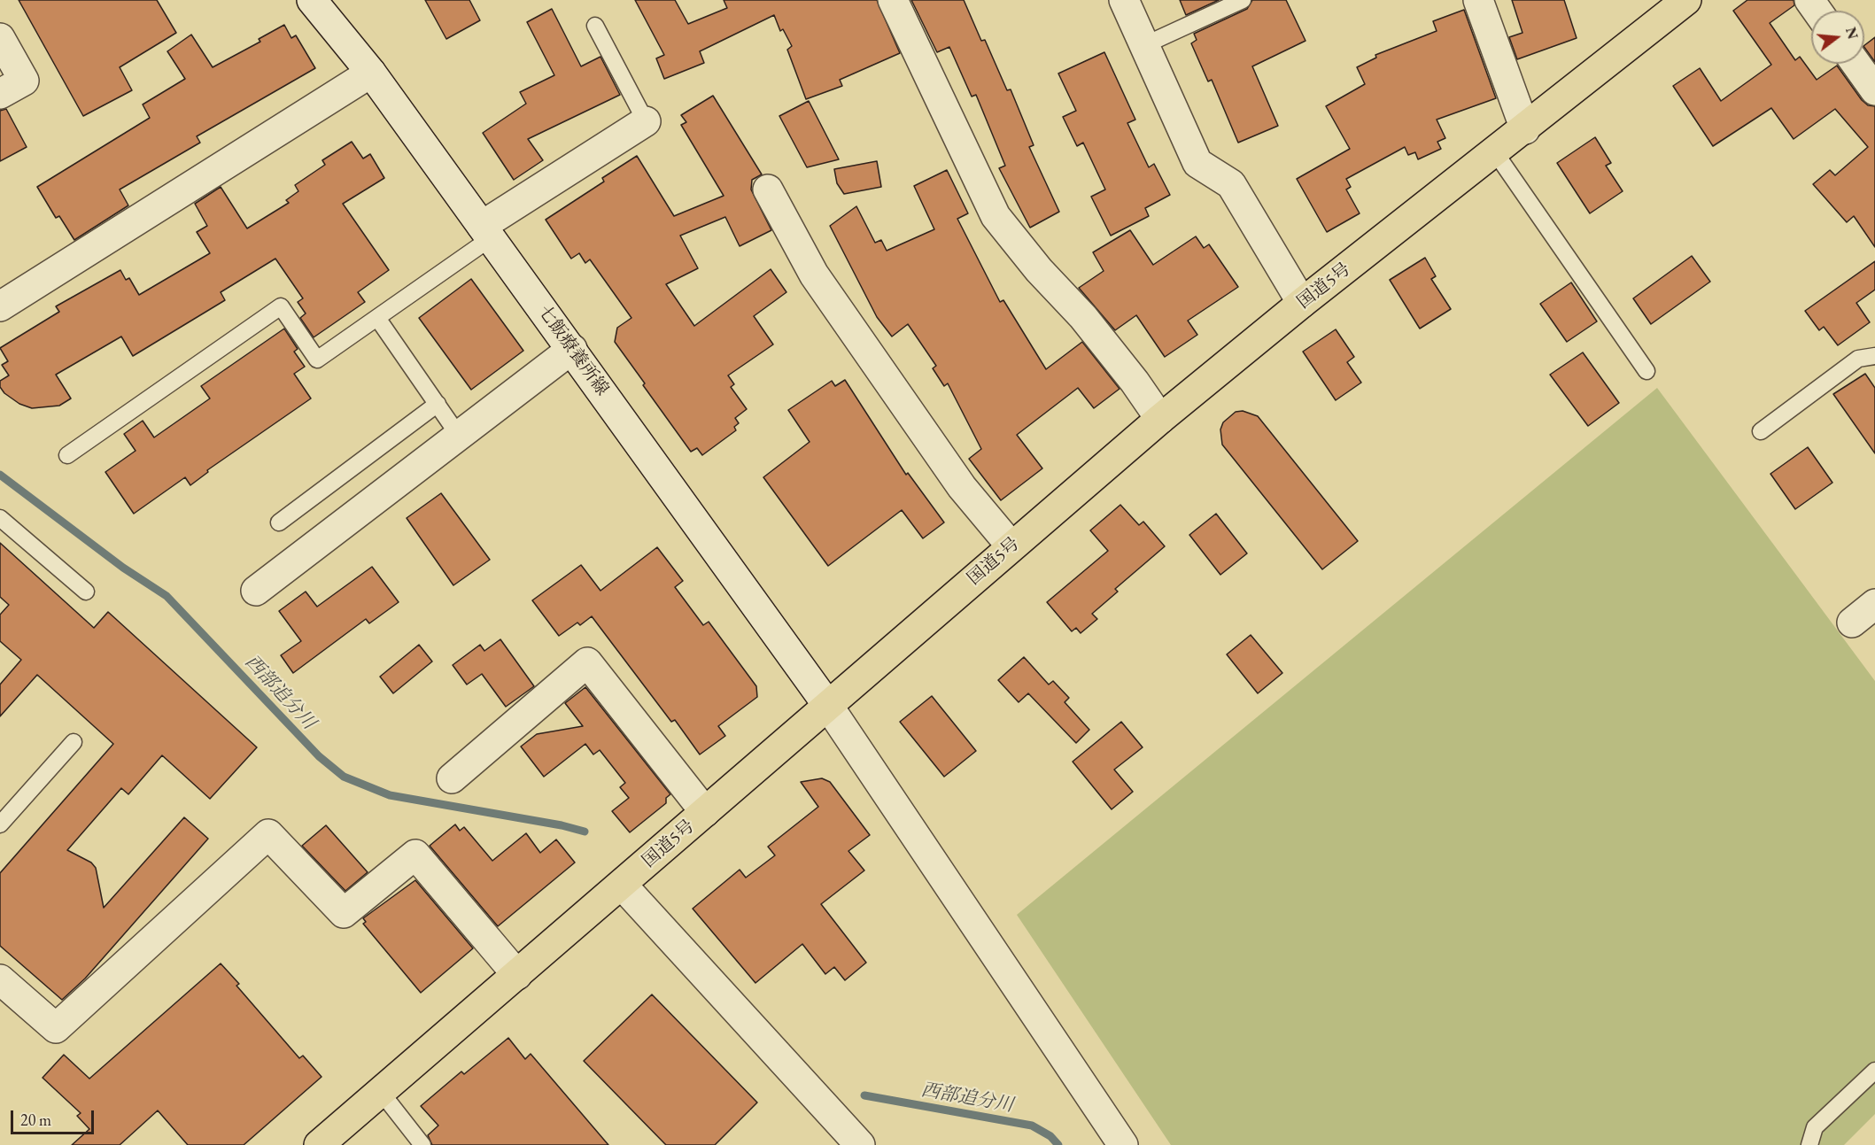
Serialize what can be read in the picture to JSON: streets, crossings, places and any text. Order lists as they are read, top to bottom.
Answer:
{
  "streets": {
    "highway": ["国道5号"],
    "street": ["七飯療養所線"]
  },
  "crossings": [
    ["国道5号", "七飯療養所線"]
  ],
  "water": ["西部追分川"],
  "scale_bar": "20 m",
  "north": "right"
}
